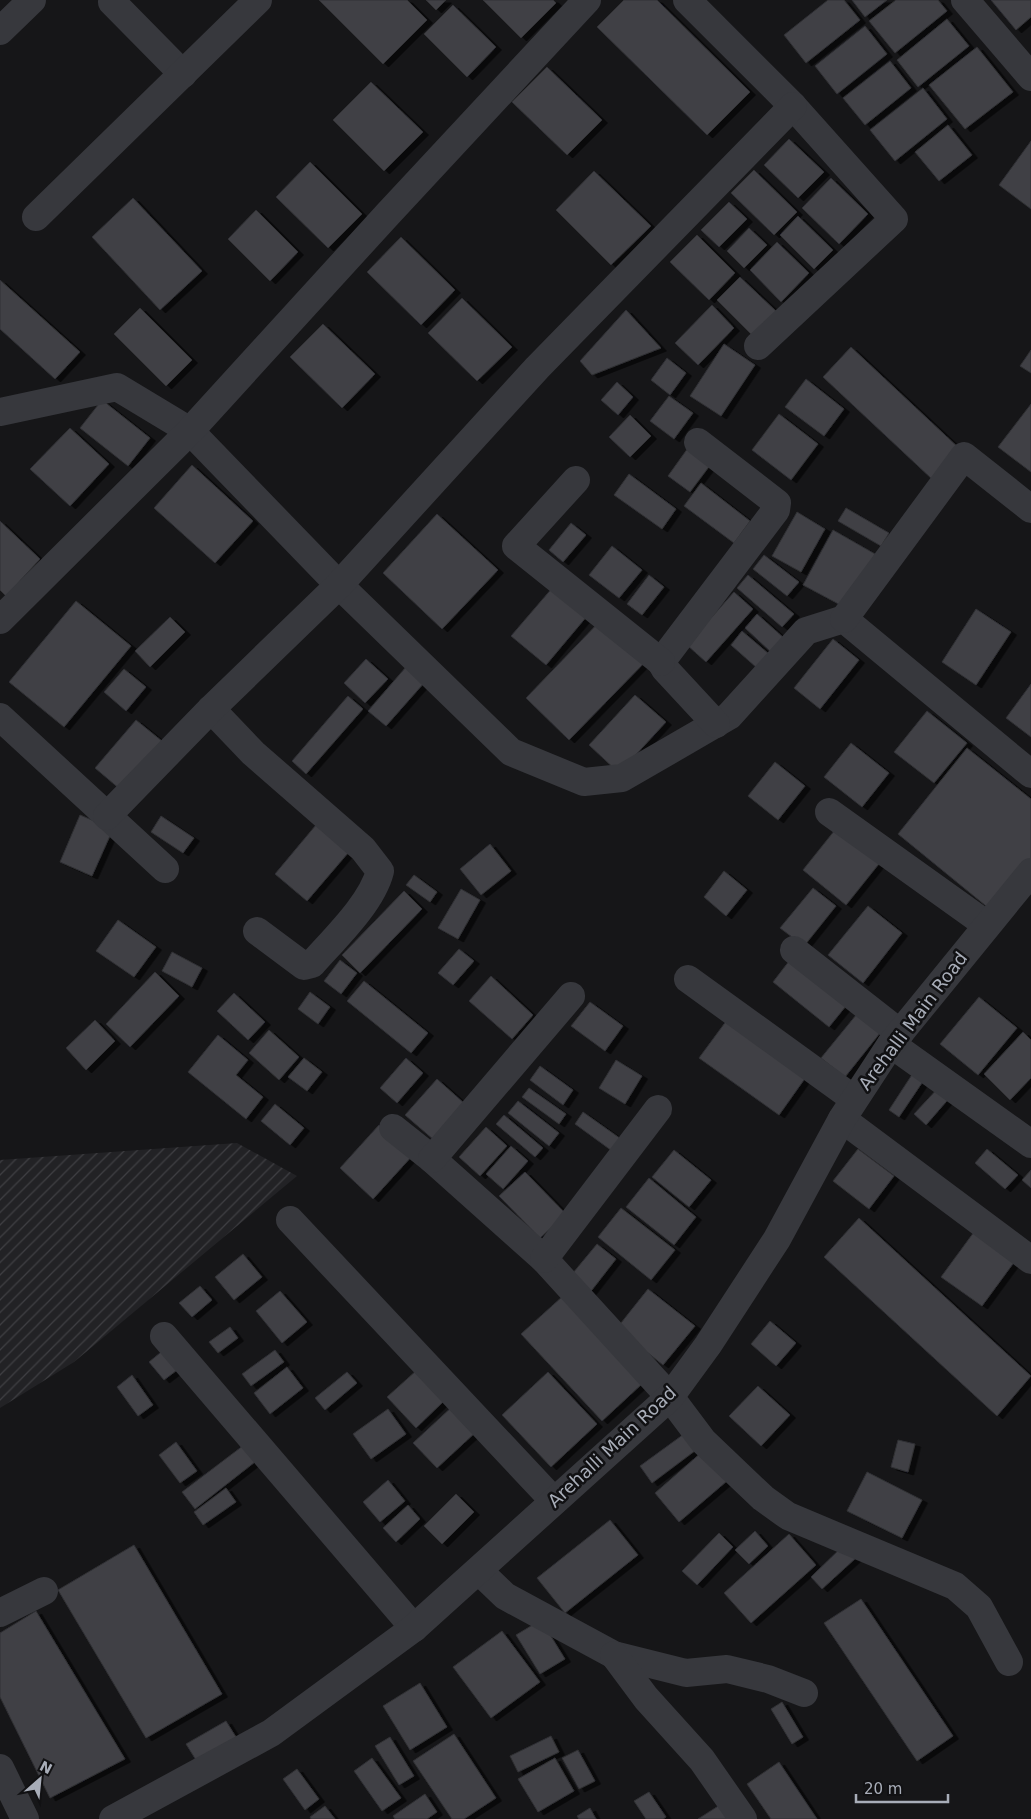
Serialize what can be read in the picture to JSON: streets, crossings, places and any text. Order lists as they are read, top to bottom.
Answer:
{
  "streets": {
    "street": ["Arehalli Main Road"]
  },
  "scale_bar": "20 m",
  "north": "top right"
}
